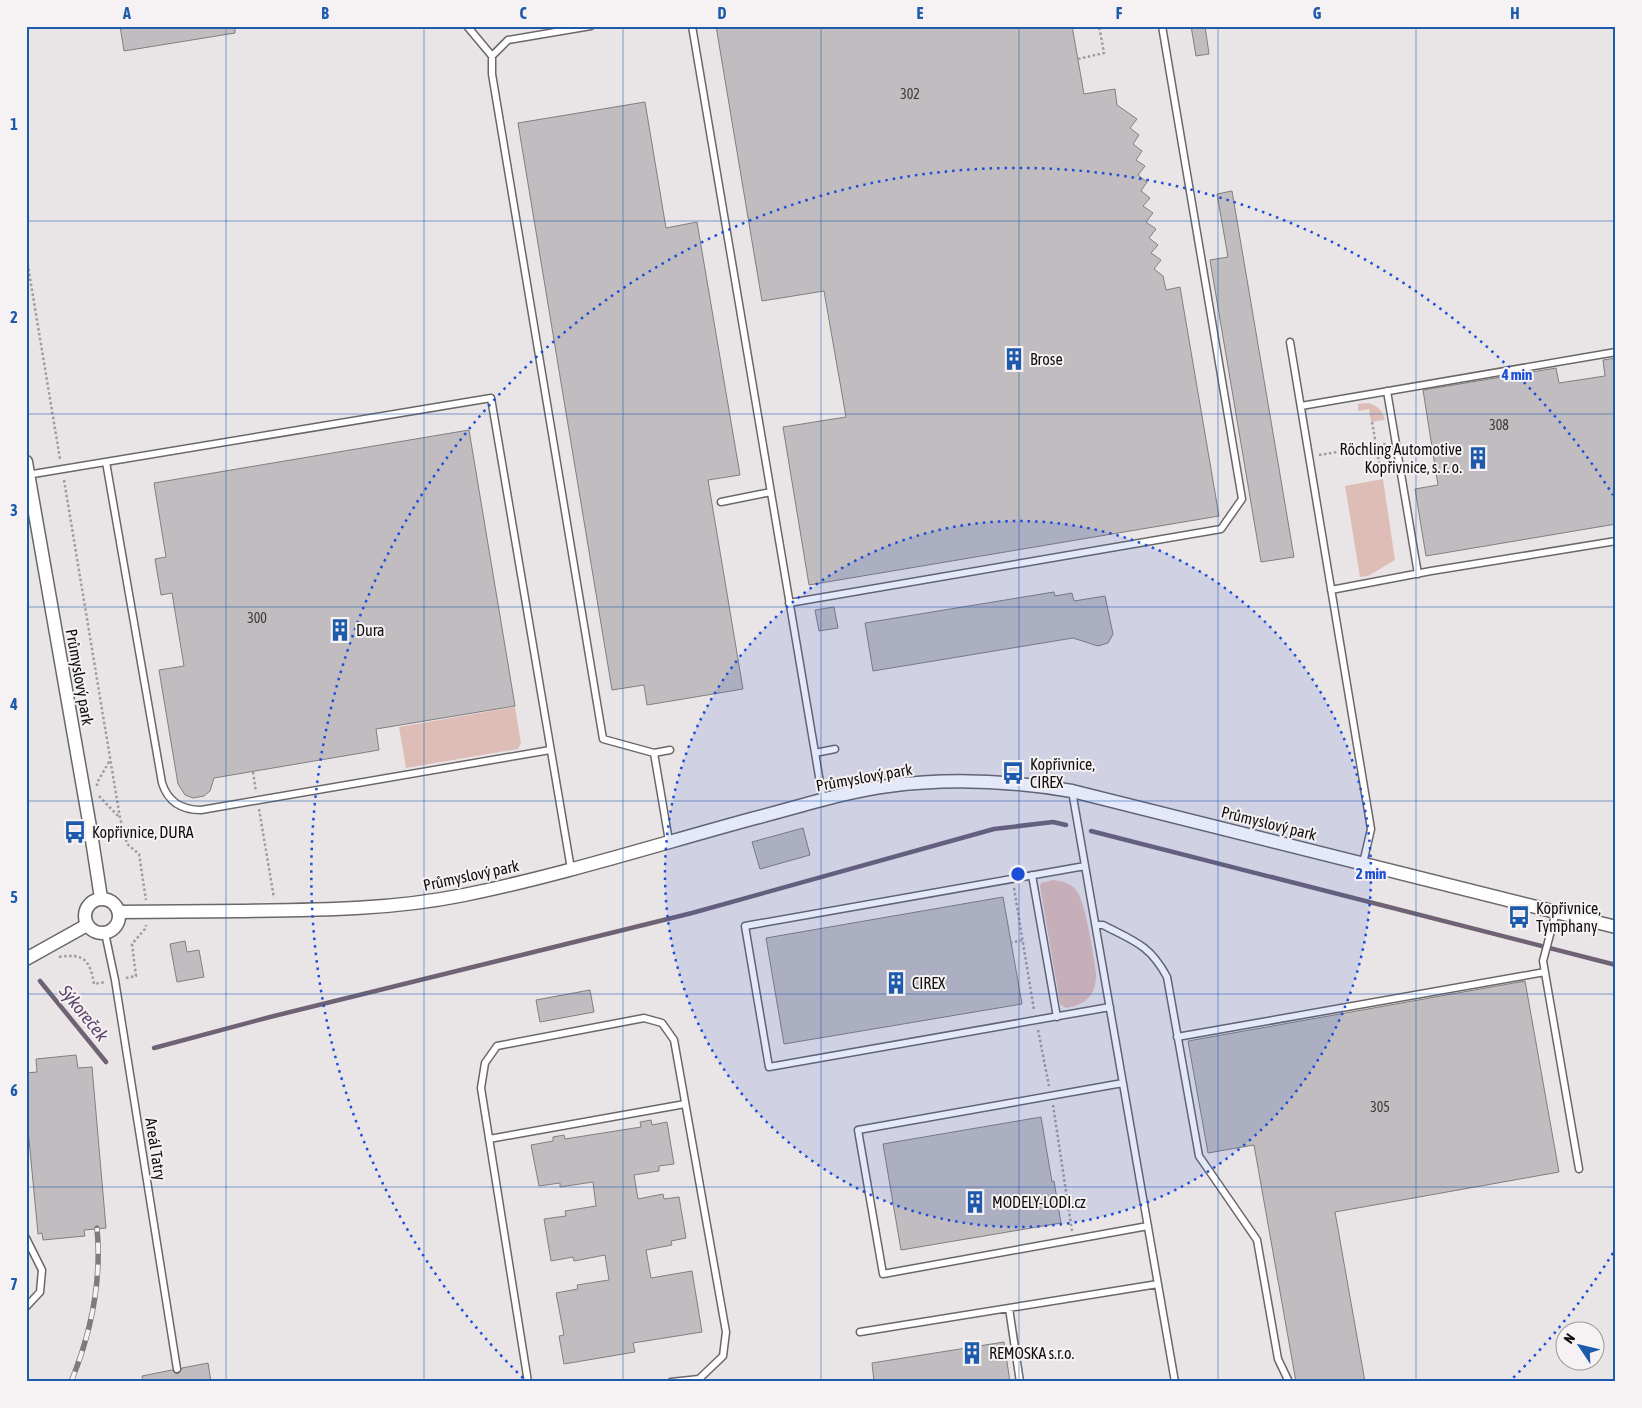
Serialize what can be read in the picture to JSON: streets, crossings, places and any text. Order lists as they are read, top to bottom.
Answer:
{
  "streets": {
    "street": ["Průmyslový park"],
    "lane": ["Areál Tatry"]
  },
  "crossings": [
    ["Průmyslový park", "Areál Tatry"]
  ],
  "water": ["Sýkoreček"],
  "places": {
    "building": [
      "Brose",
      "Röchling Automotive Kopřivnice, s. r. o.",
      "Dura",
      "CIREX",
      "MODELY-LODI.cz",
      "REMOSKA s.r.o."
    ],
    "bus stop": ["Kopřivnice, CIREX", "Kopřivnice, DURA", "Kopřivnice, Tymphany"]
  },
  "house_numbers": [
    "302",
    "308",
    "300",
    "305"
  ],
  "north": "top left",
  "grid": {
    "columns": [
      "A",
      "B",
      "C",
      "D",
      "E",
      "F",
      "G",
      "H"
    ],
    "rows": [
      "1",
      "2",
      "3",
      "4",
      "5",
      "6",
      "7"
    ]
  },
  "rings": ["4 min", "2 min"]
}
